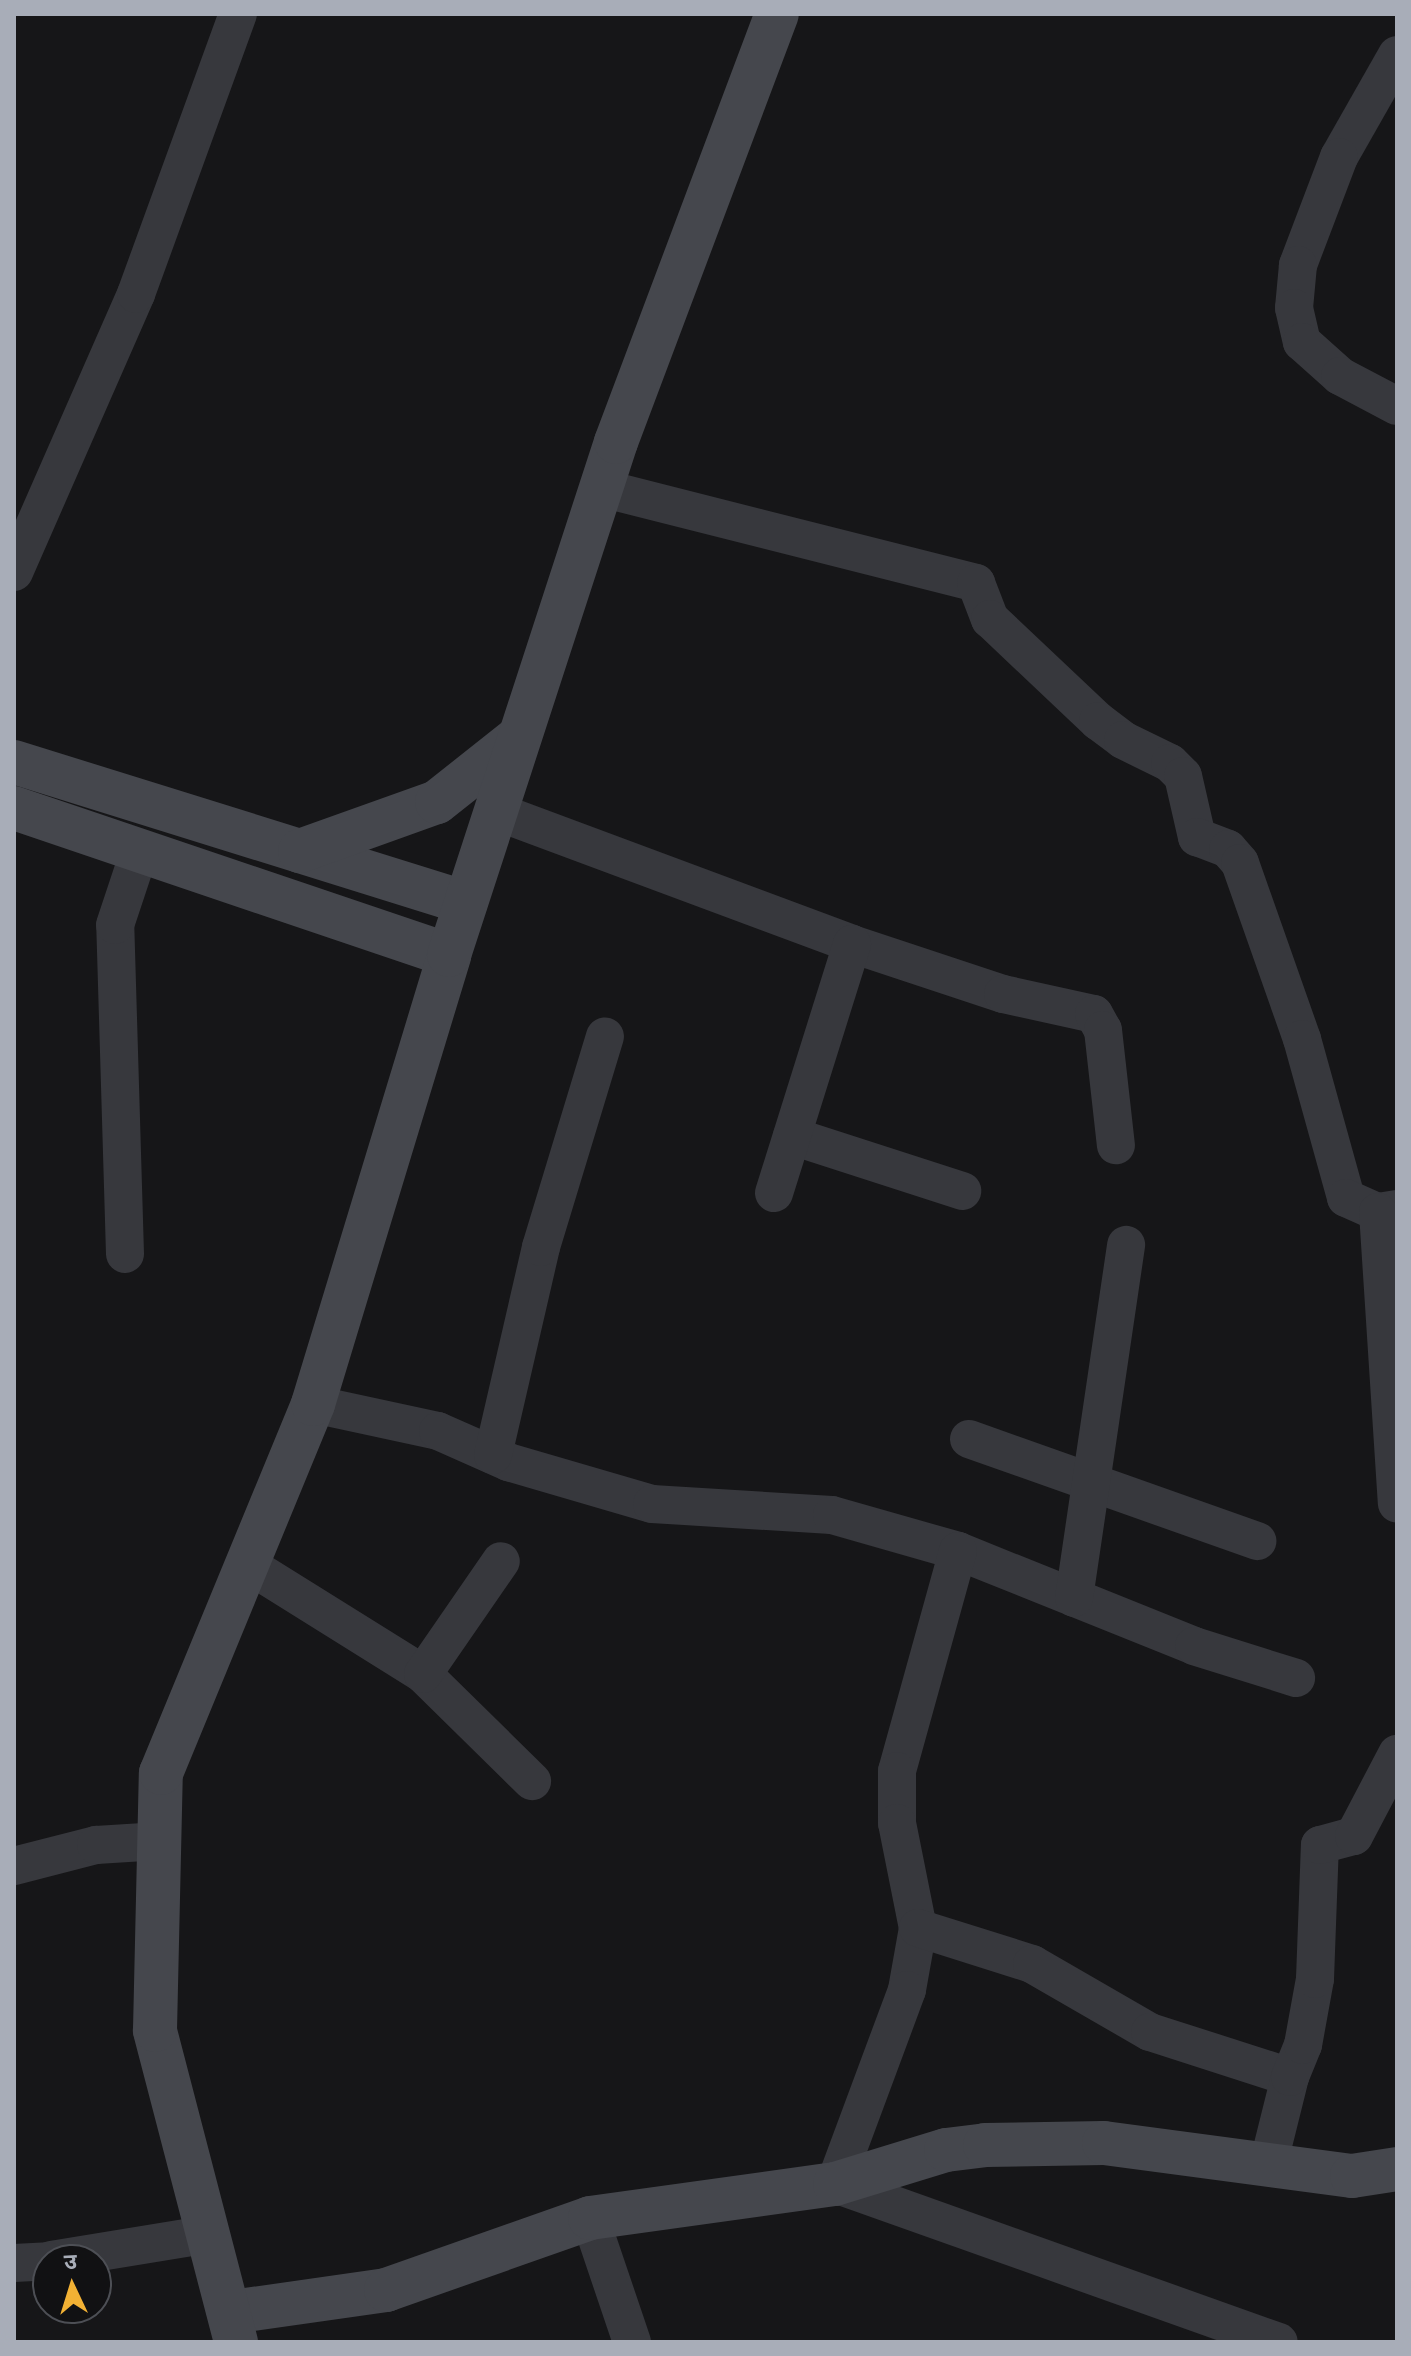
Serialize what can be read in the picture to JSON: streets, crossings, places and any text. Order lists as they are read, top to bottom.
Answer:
{
  "north": "top"
}
